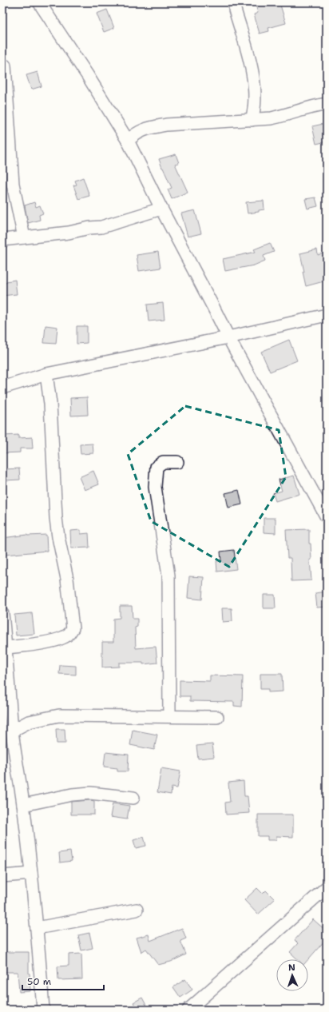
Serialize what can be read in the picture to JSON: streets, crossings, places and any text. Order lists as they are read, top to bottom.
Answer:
{
  "scale_bar": "50 m",
  "north": "top"
}
